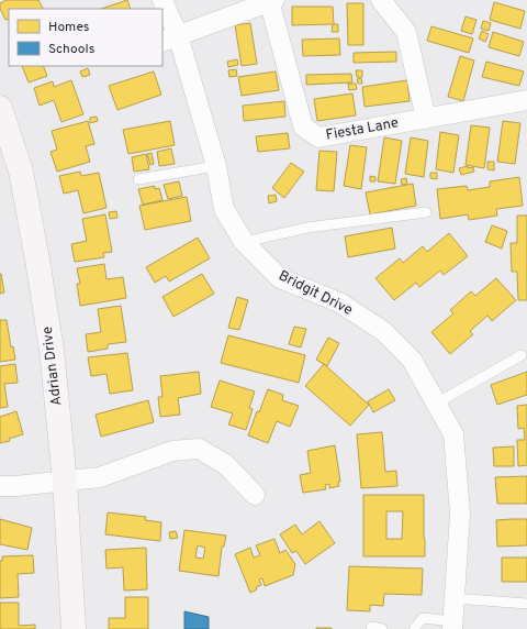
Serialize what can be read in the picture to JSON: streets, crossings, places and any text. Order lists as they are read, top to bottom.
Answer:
{
  "streets": {
    "street": ["Fiesta Lane", "Bridgit Drive", "Adrian Drive"]
  },
  "legend": ["Homes", "Schools"]
}
